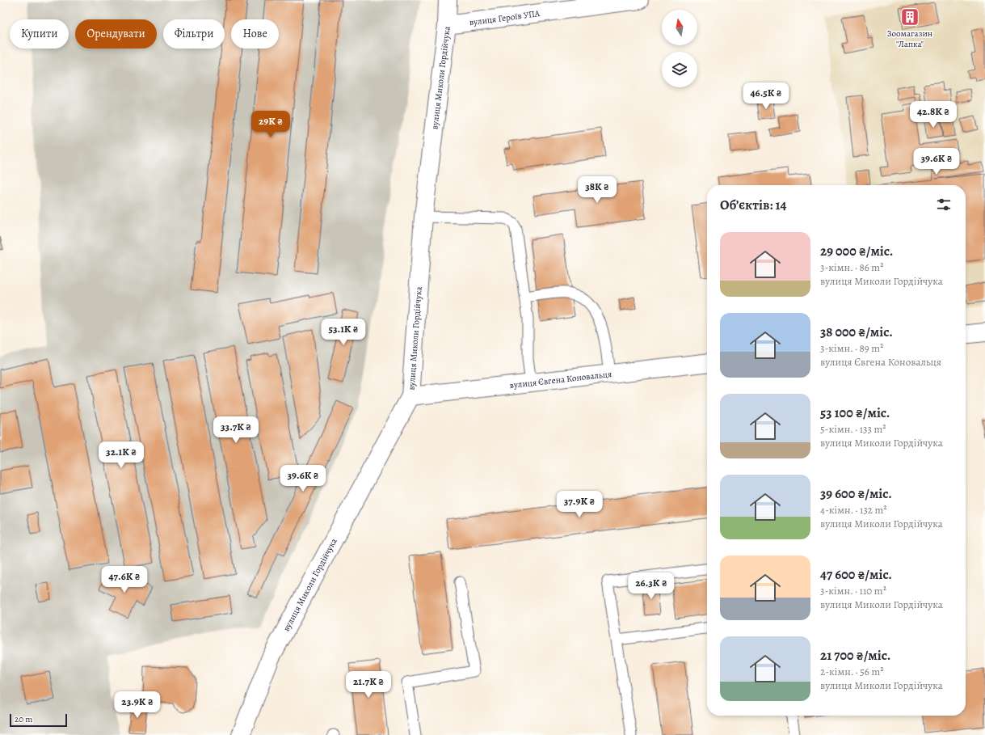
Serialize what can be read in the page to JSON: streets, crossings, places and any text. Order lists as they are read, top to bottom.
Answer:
{
  "streets": {
    "street": ["вулиця Героїв УПА", "вулиця Миколи Гордійчука", "вулиця Євгена Коновальця"]
  },
  "crossings": [
    ["вулиця Героїв УПА", "вулиця Миколи Гордійчука"],
    ["вулиця Миколи Гордійчука", "вулиця Євгена Коновальця"]
  ],
  "places": {
    "building": ["Зоомагазин \"Лапка\""]
  },
  "scale_bar": "20 m",
  "north": "top",
  "page": {
    "chip": [
      "Купити",
      "Орендувати",
      "Фільтри",
      "Нове"
    ],
    "price": [
      "46.5K ₴",
      "42.8K ₴",
      "29K ₴",
      "39.6K ₴",
      "38K ₴",
      "53.1K ₴",
      "33.7K ₴",
      "32.1K ₴",
      "39.6K ₴",
      "37.9K ₴",
      "47.6K ₴",
      "26.3K ₴",
      "21.7K ₴",
      "23.9K ₴"
    ],
    "heading": "Об’єктів: 14",
    "list": [
      {
        "name": "29 000 ₴/міс.",
        "note": "3-кімн. · 86 m² · вулиця Миколи Гордійчука"
      },
      {
        "name": "38 000 ₴/міс.",
        "note": "3-кімн. · 89 m² · вулиця Євгена Коновальця"
      },
      {
        "name": "53 100 ₴/міс.",
        "note": "5-кімн. · 133 m² · вулиця Миколи Гордійчука"
      },
      {
        "name": "39 600 ₴/міс.",
        "note": "4-кімн. · 132 m² · вулиця Миколи Гордійчука"
      },
      {
        "name": "47 600 ₴/міс.",
        "note": "3-кімн. · 110 m² · вулиця Миколи Гордійчука"
      },
      {
        "name": "21 700 ₴/міс.",
        "note": "2-кімн. · 56 m² · вулиця Миколи Гордійчука"
      }
    ],
    "scale": "20 m"
  }
}
